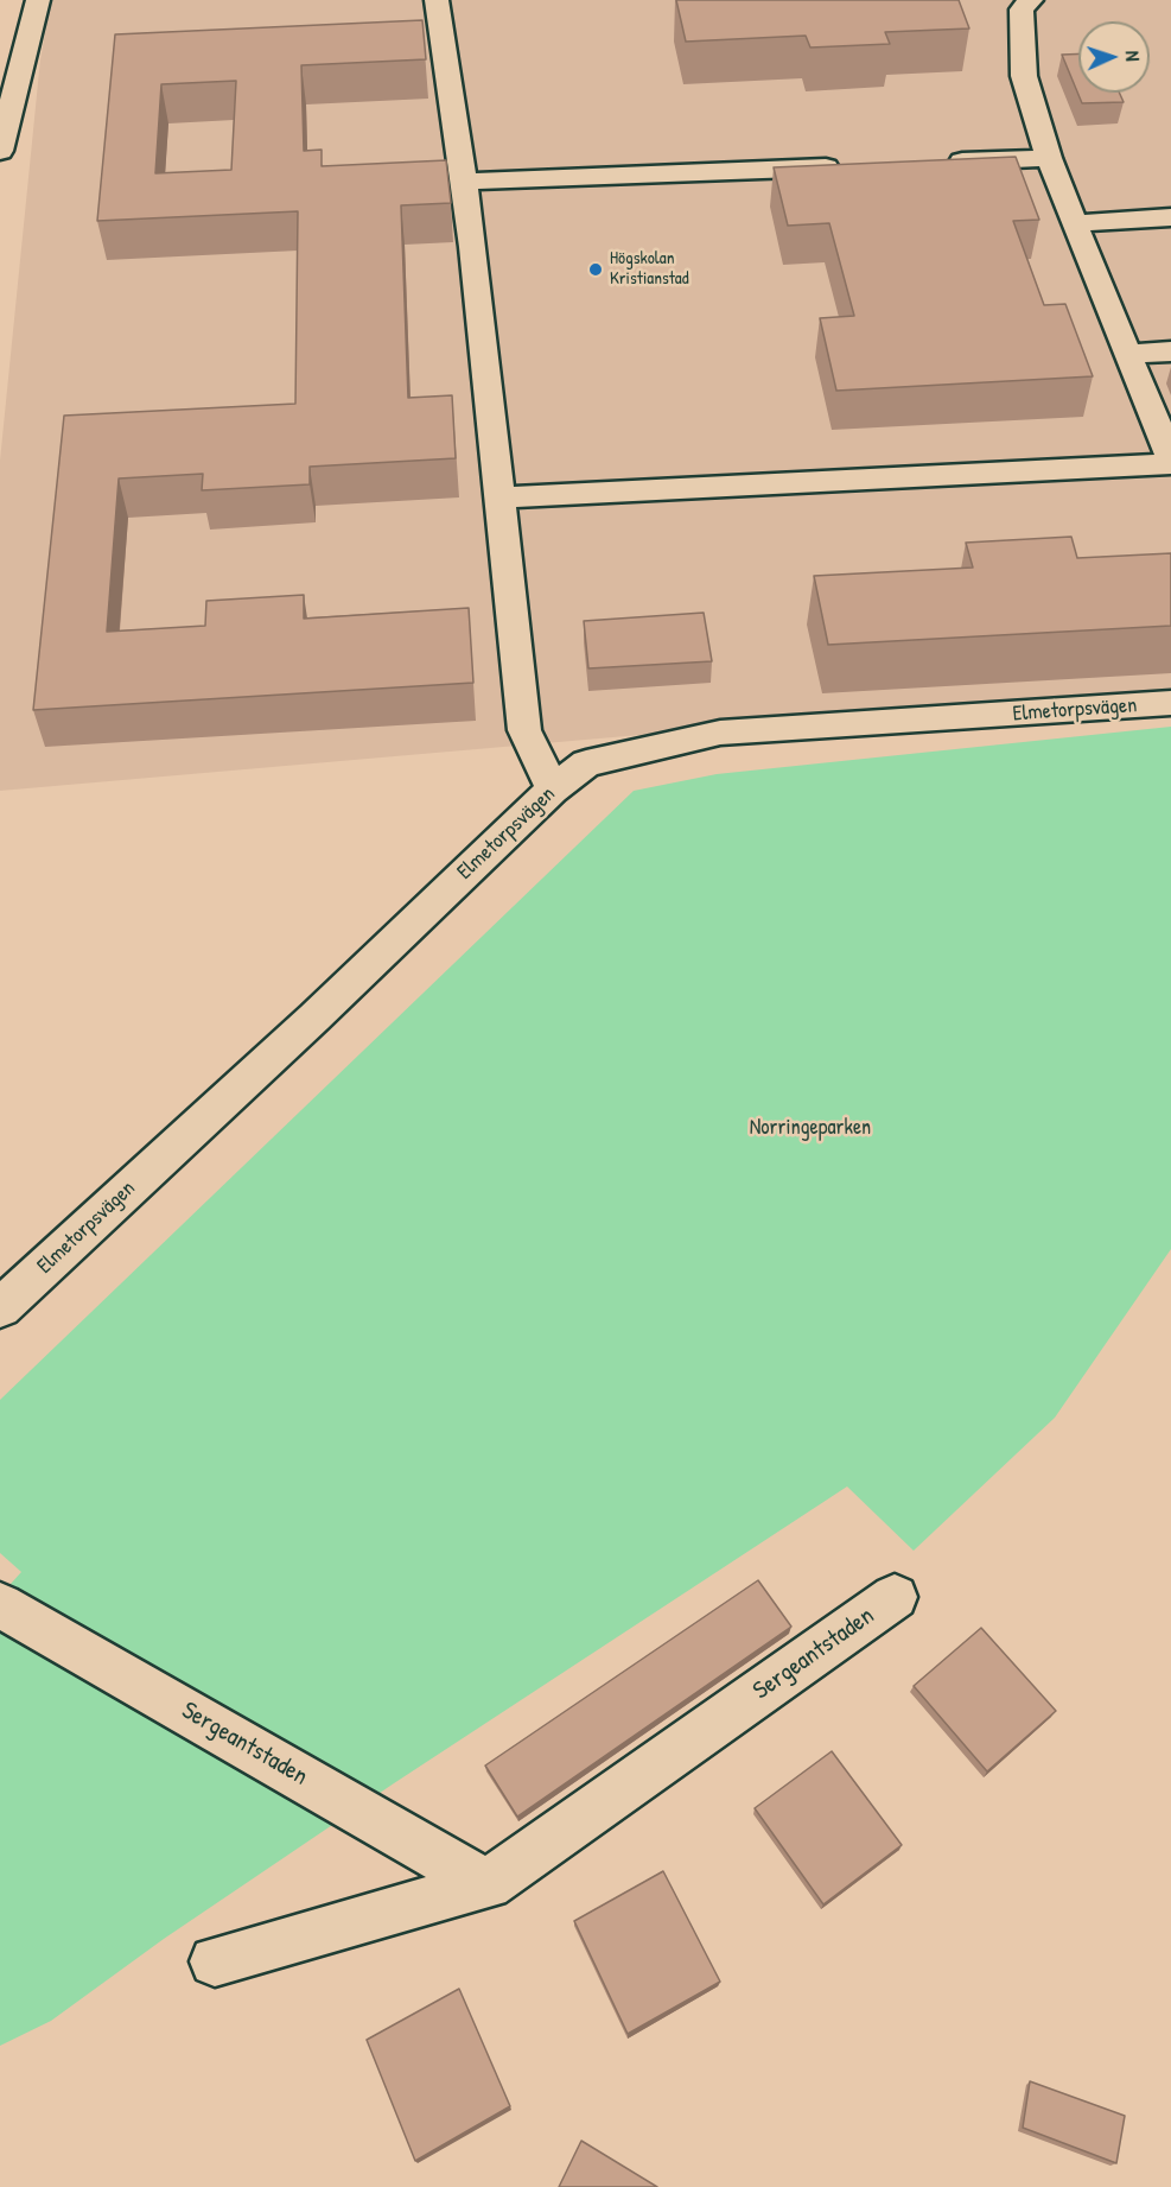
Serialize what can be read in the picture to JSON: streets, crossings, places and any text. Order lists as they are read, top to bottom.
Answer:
{
  "streets": {
    "street": ["Elmetorpsvägen", "Sergeantstaden"]
  },
  "parks": ["Norringeparken"],
  "places": ["Högskolan Kristianstad"],
  "north": "right"
}
